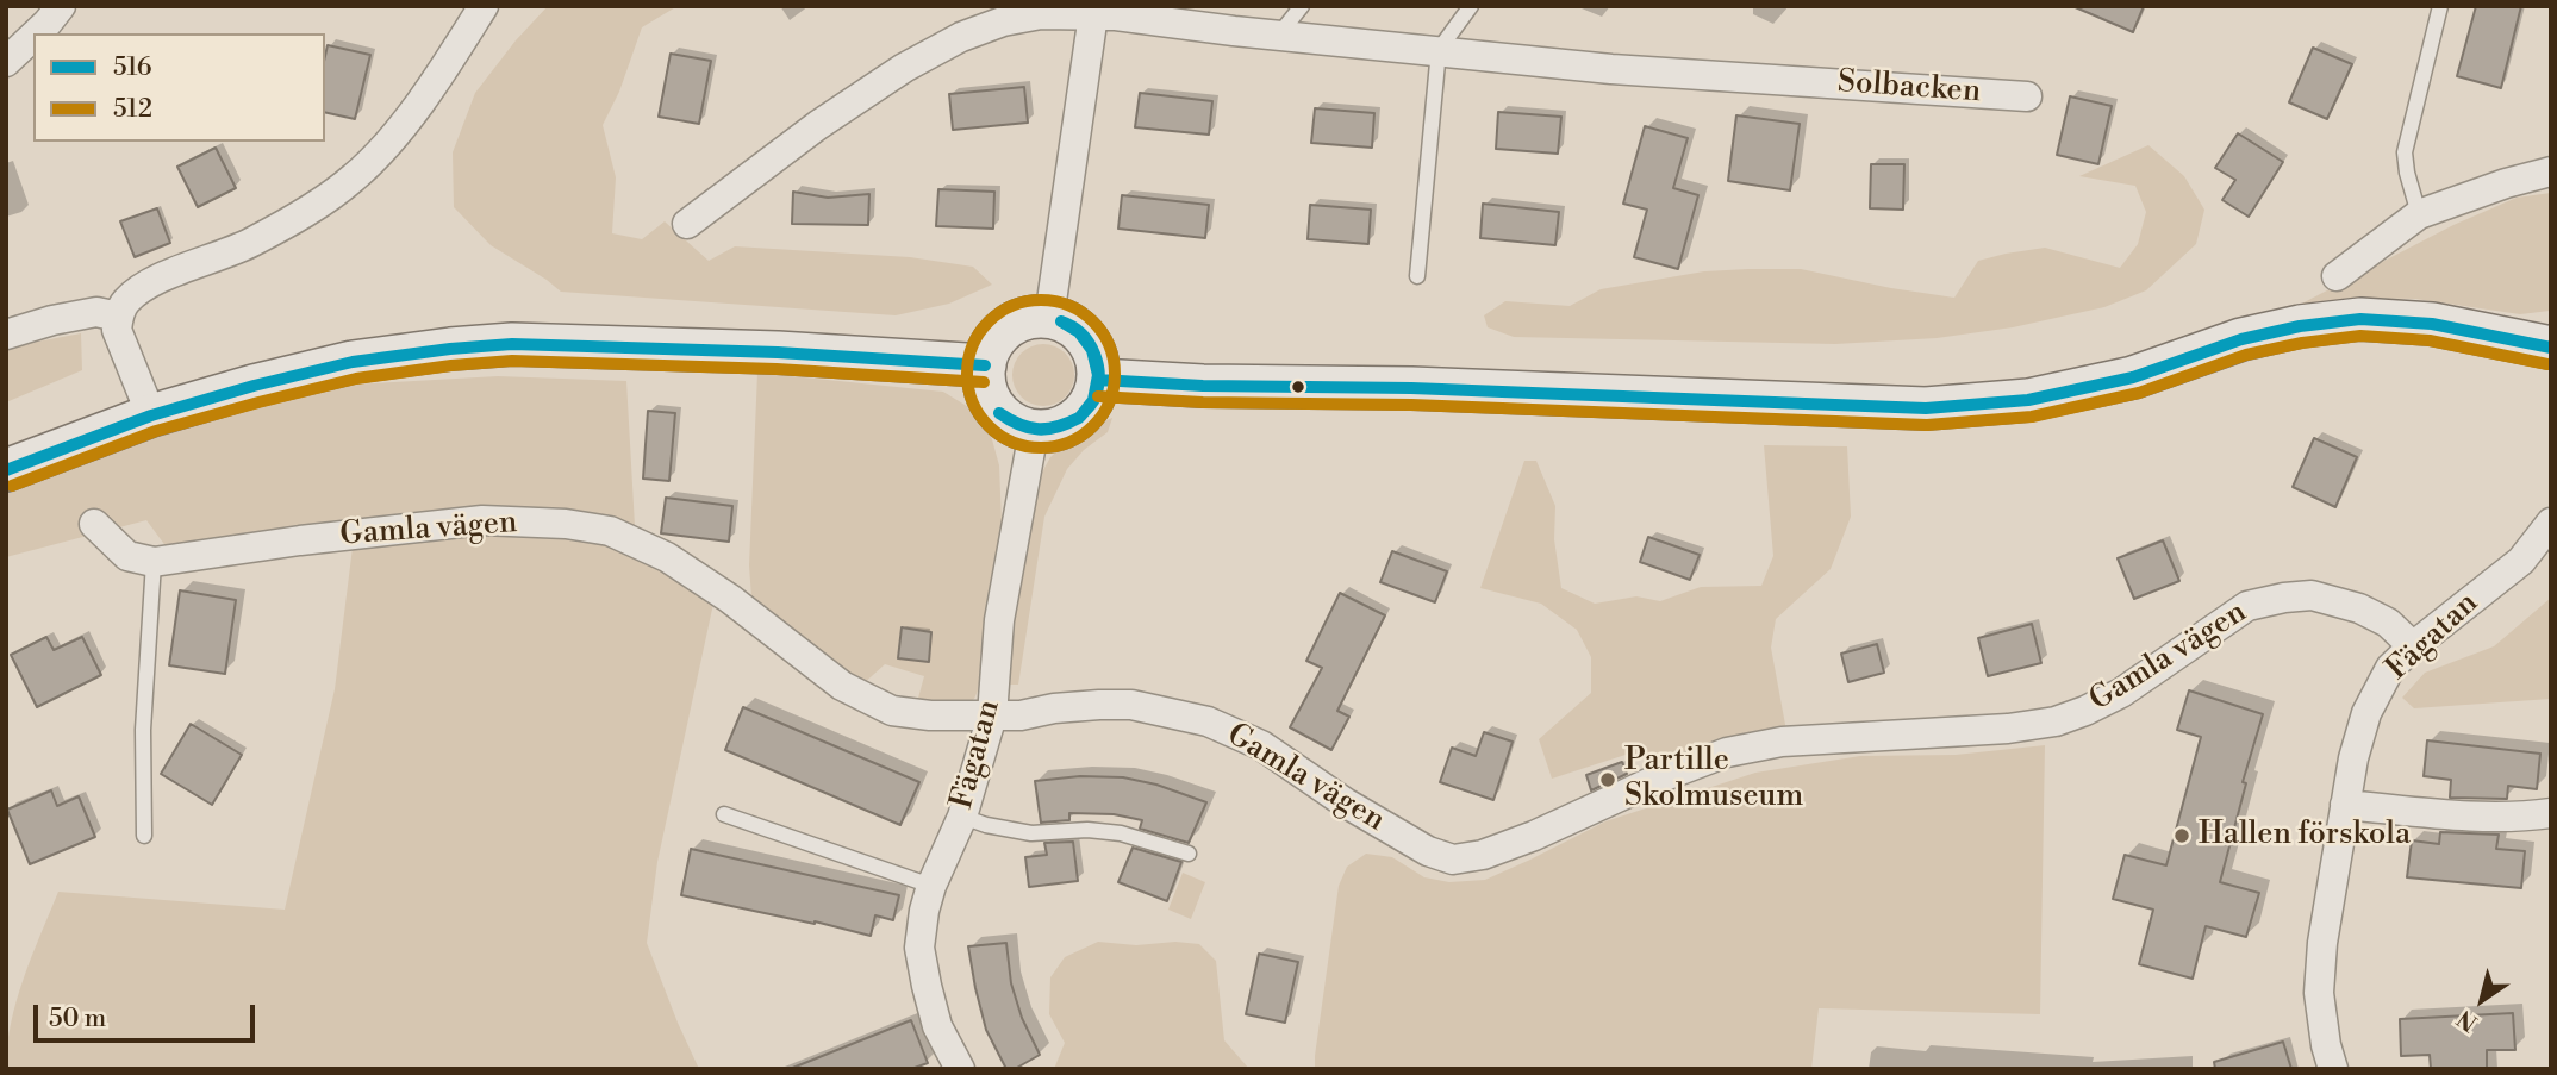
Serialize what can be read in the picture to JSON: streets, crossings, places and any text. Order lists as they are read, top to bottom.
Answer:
{
  "streets": {
    "street": ["Solbacken", "Gamla vägen", "Fägatan"]
  },
  "crossings": [
    ["Gamla vägen", "Fägatan"]
  ],
  "places": ["Partille Skolmuseum", "Hallen förskola"],
  "lines": ["transit line 512", "transit line 516"],
  "legend": ["516", "512"],
  "scale_bar": "50 m",
  "north": "bottom left"
}
